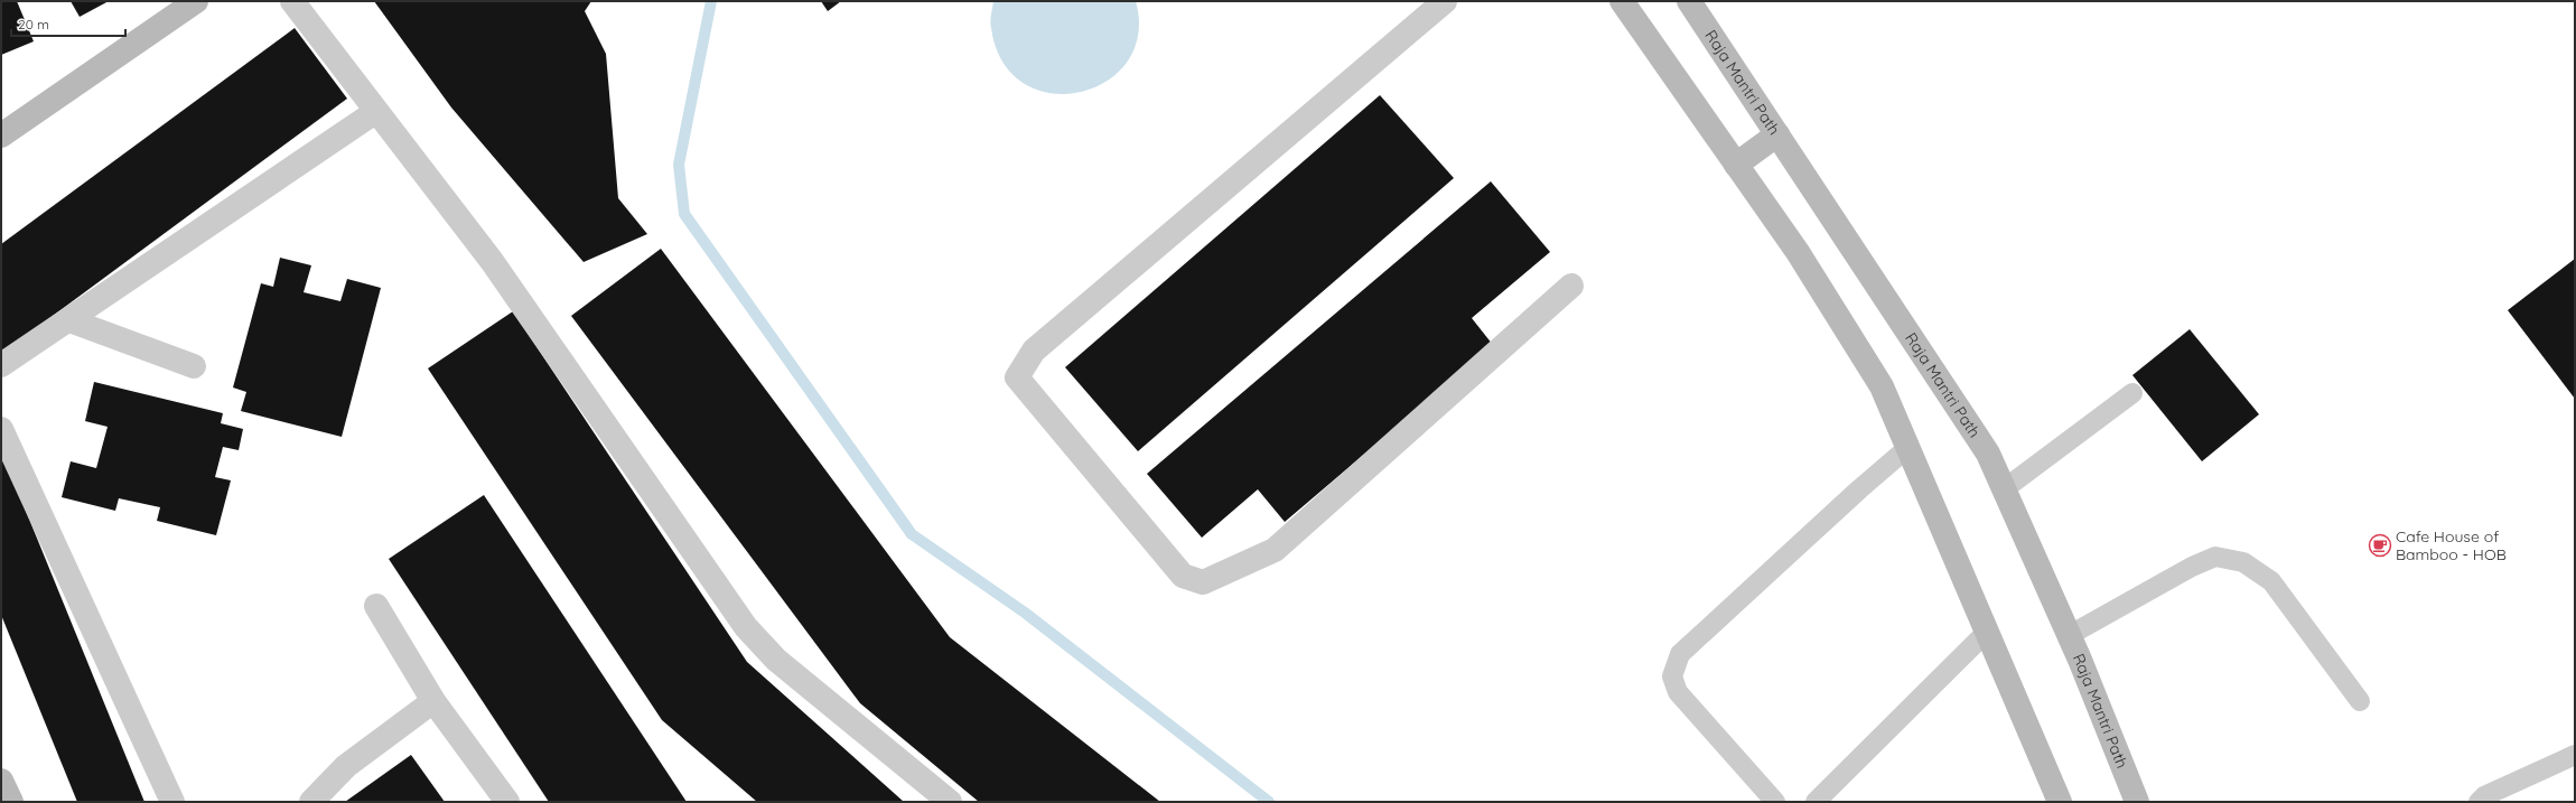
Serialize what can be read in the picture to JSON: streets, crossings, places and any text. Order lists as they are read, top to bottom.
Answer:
{
  "streets": {
    "main road": ["Raja Mantri Path"]
  },
  "places": {
    "cafe": ["Cafe House of Bamboo - HOB"]
  },
  "scale_bar": "20 m"
}
